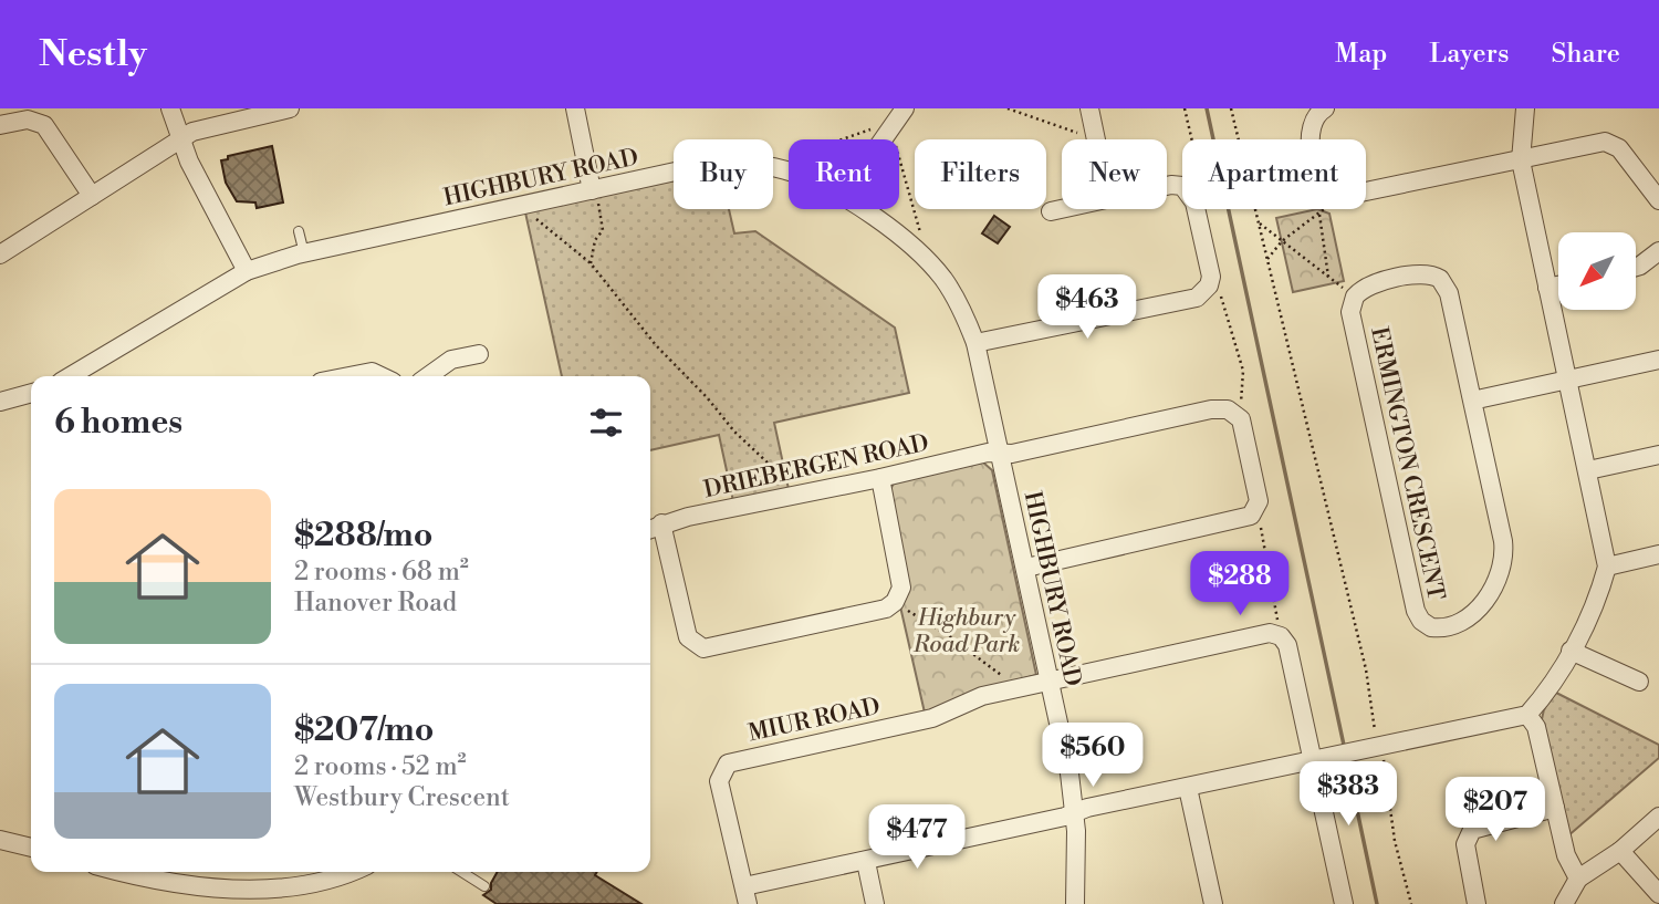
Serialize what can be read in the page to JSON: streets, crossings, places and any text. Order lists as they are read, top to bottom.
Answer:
{
  "streets": {
    "street": [
      "HIGHBURY ROAD",
      "ERMINGTON CRESCENT",
      "DRIEBERGEN ROAD",
      "MIUR ROAD"
    ]
  },
  "crossings": [
    ["HIGHBURY ROAD", "DRIEBERGEN ROAD"],
    ["HIGHBURY ROAD", "MIUR ROAD"]
  ],
  "parks": ["Highbury Road Park"],
  "north": "bottom left",
  "page": {
    "header": "Nestly",
    "nav": ["Map", "Layers", "Share"],
    "chip": [
      "Buy",
      "Rent",
      "Filters",
      "New",
      "Apartment"
    ],
    "price": [
      "$463",
      "$288",
      "$560",
      "$383",
      "$207",
      "$477"
    ],
    "heading": "6 homes",
    "list": [
      {
        "name": "$288/mo",
        "note": "2 rooms · 68 m² · Hanover Road"
      },
      {
        "name": "$207/mo",
        "note": "2 rooms · 52 m² · Westbury Crescent"
      }
    ]
  }
}
